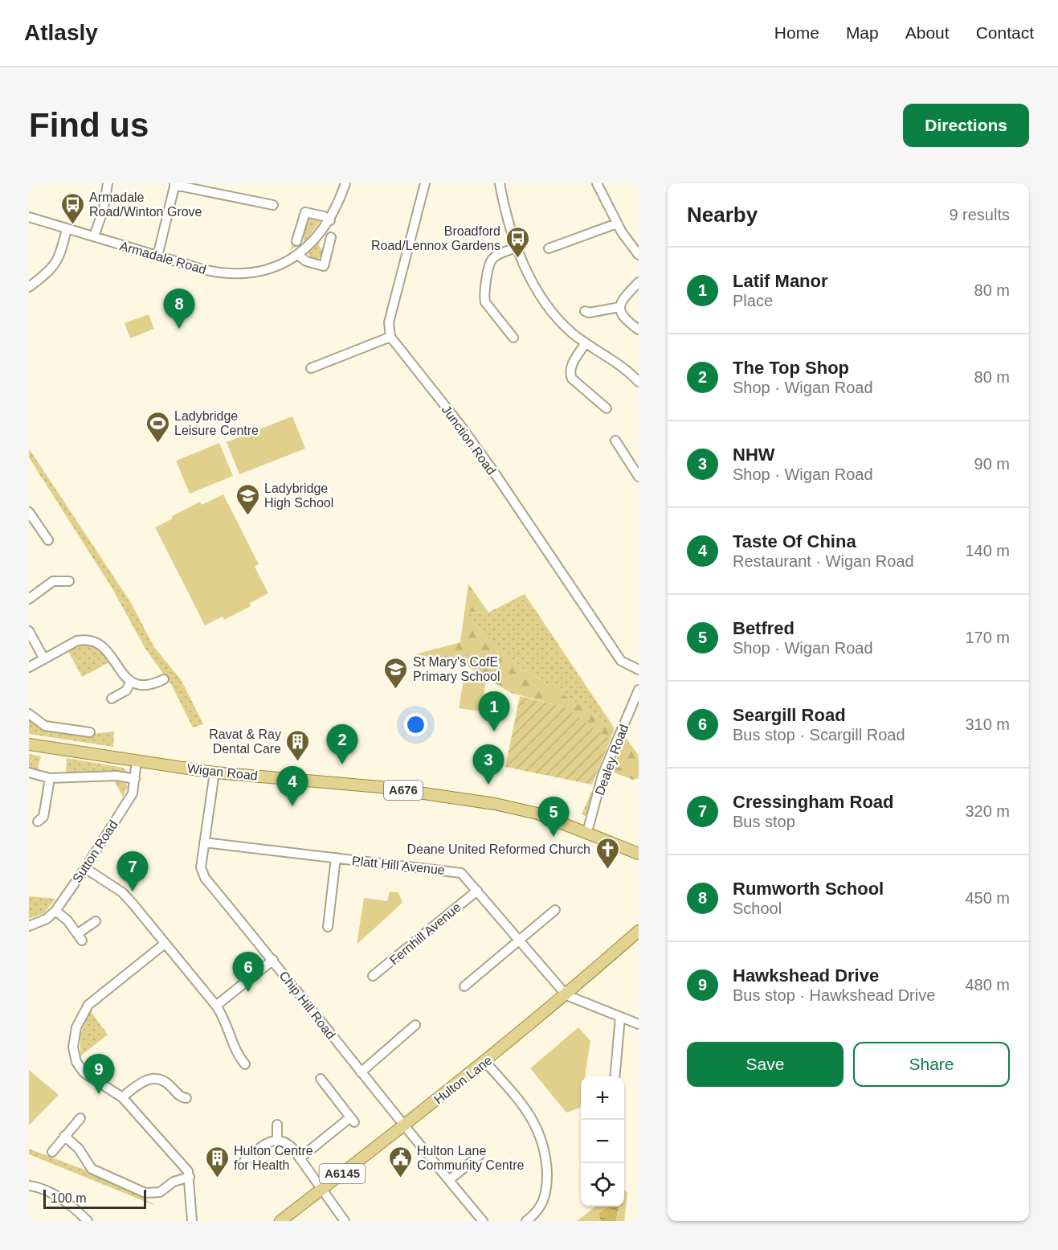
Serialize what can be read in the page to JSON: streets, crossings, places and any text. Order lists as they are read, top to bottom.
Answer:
{
  "streets": {
    "main road": [
      "Wigan Road",
      "A676",
      "Hulton Lane",
      "A6145"
    ],
    "street": [
      "Armadale Road",
      "Junction Road",
      "Dealey Road",
      "Sutton Road",
      "Platt Hill Avenue",
      "Fernhill Avenue",
      "Chip Hill Road"
    ]
  },
  "crossings": [
    ["Dealey Road", "Wigan Road"],
    ["Wigan Road", "Sutton Road"],
    ["Wigan Road", "Chip Hill Road"],
    ["Platt Hill Avenue", "Fernhill Avenue"],
    ["Platt Hill Avenue", "Chip Hill Road"],
    ["Platt Hill Avenue", "Hulton Lane"],
    ["Chip Hill Road", "Hulton Lane"]
  ],
  "places": {
    "bus stop": ["Armadale Road/Winton Grove", "Broadford Road/Lennox Gardens"],
    "sports": ["Ladybridge Leisure Centre"],
    "school or university": ["Ladybridge High School", "St Mary's CofE Primary School"],
    "building": ["Ravat & Ray Dental Care", "Hulton Centre for Health"],
    "church": ["Deane United Reformed Church"],
    "public building": ["Hulton Lane Community Centre"]
  },
  "scale_bar": "100 m",
  "page": {
    "header": "Atlasly",
    "nav": [
      "Home",
      "Map",
      "About",
      "Contact"
    ],
    "buttons": [
      "Directions",
      ["Save", "Share"]
    ],
    "title": "Find us",
    "heading": ["Nearby", "9 results"],
    "list": [
      {
        "mark": "1",
        "name": "Latif Manor",
        "note": "Place",
        "value": "80 m"
      },
      {
        "mark": "2",
        "name": "The Top Shop",
        "note": "Shop · Wigan Road",
        "value": "80 m"
      },
      {
        "mark": "3",
        "name": "NHW",
        "note": "Shop · Wigan Road",
        "value": "90 m"
      },
      {
        "mark": "4",
        "name": "Taste Of China",
        "note": "Restaurant · Wigan Road",
        "value": "140 m"
      },
      {
        "mark": "5",
        "name": "Betfred",
        "note": "Shop · Wigan Road",
        "value": "170 m"
      },
      {
        "mark": "6",
        "name": "Seargill Road",
        "note": "Bus stop · Scargill Road",
        "value": "310 m"
      },
      {
        "mark": "7",
        "name": "Cressingham Road",
        "note": "Bus stop",
        "value": "320 m"
      },
      {
        "mark": "8",
        "name": "Rumworth School",
        "note": "School",
        "value": "450 m"
      },
      {
        "mark": "9",
        "name": "Hawkshead Drive",
        "note": "Bus stop · Hawkshead Drive",
        "value": "480 m"
      }
    ],
    "pins": [
      "8",
      "1",
      "2",
      "3",
      "4",
      "5",
      "7",
      "6",
      "9"
    ],
    "map_buttons": ["+", "−"],
    "scale": "100 m"
  }
}
